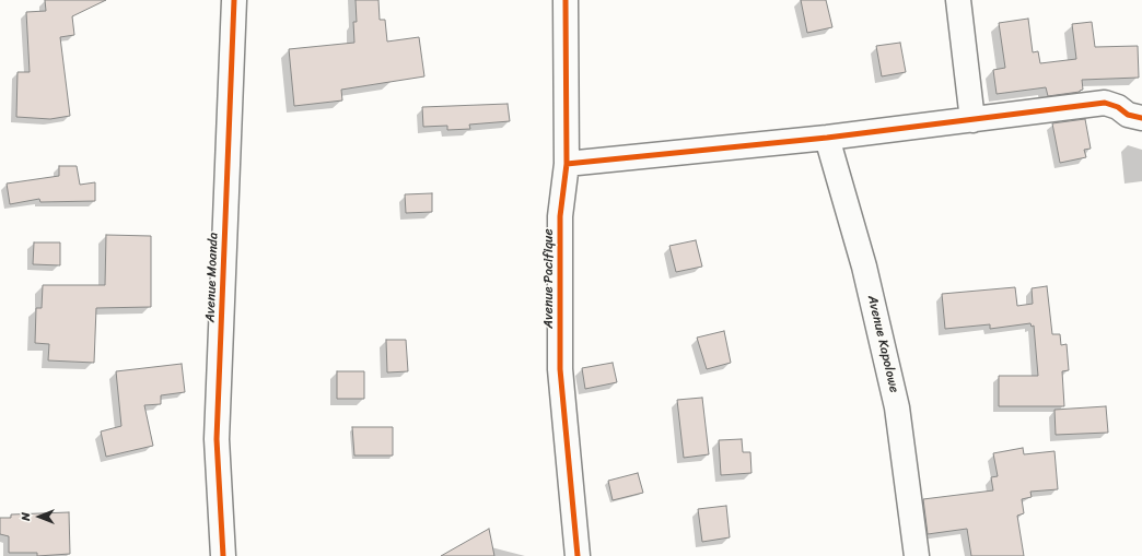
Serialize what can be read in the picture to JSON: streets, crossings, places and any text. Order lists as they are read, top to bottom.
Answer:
{
  "streets": {
    "street": ["Avenue Moanda", "Avenue Pacifique", "Avenue Kapolowe"]
  },
  "north": "left"
}
